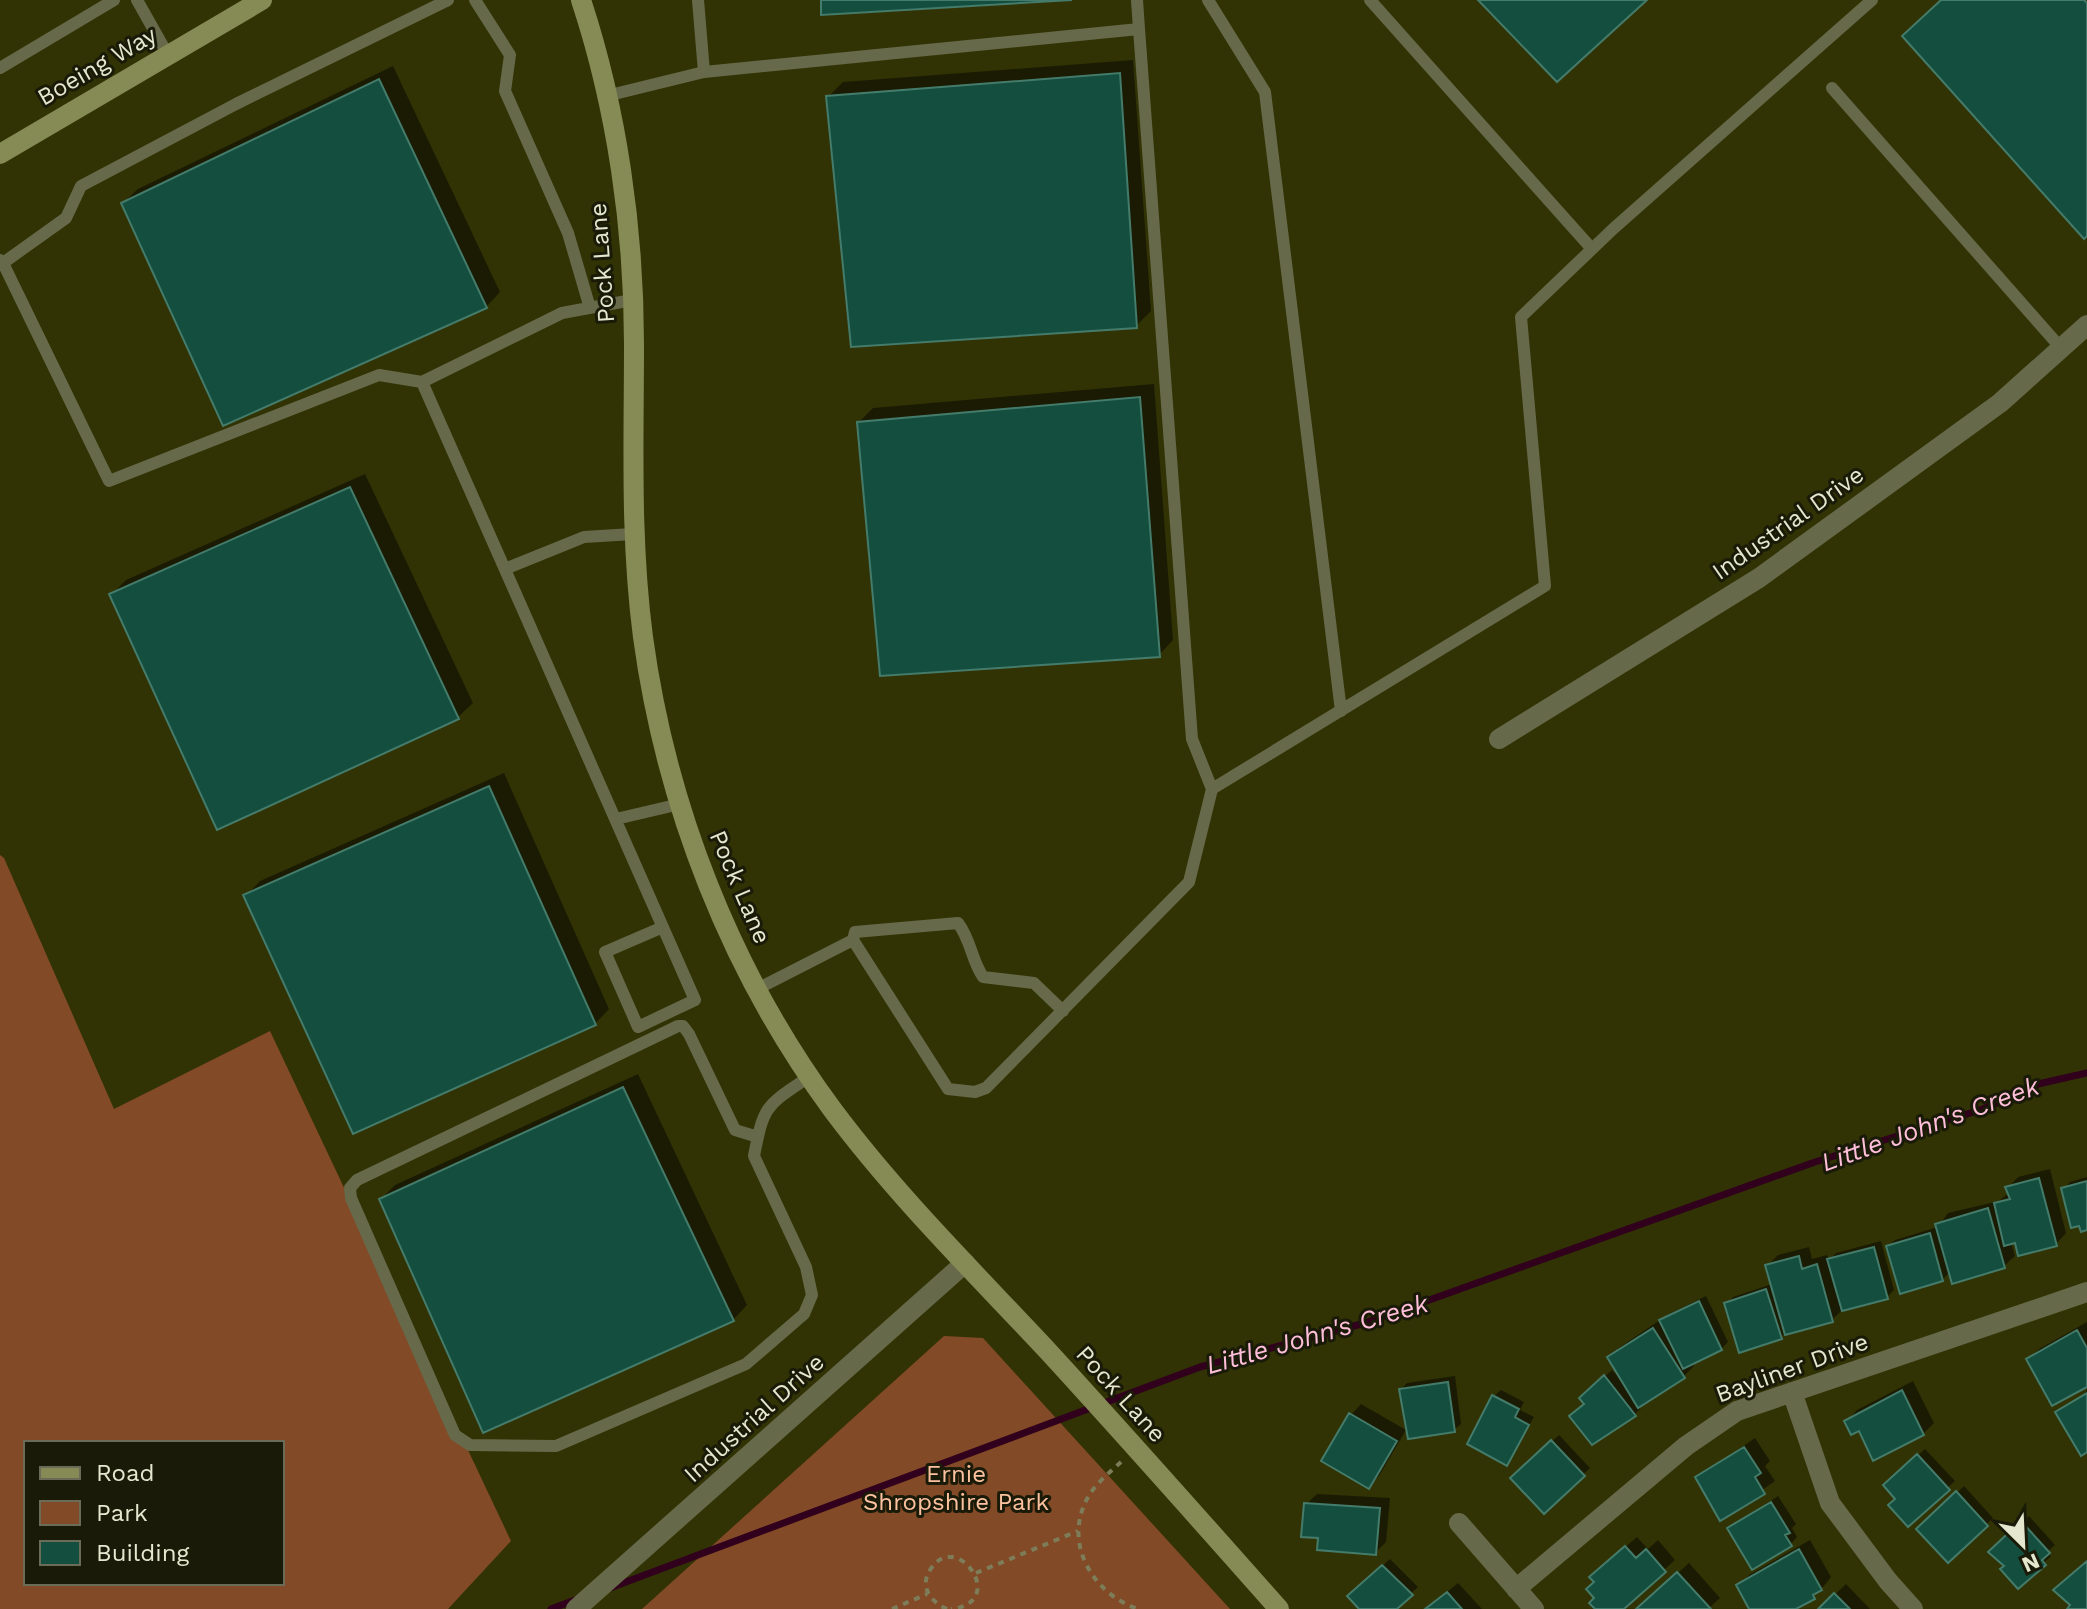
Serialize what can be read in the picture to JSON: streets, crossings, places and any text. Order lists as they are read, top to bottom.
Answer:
{
  "streets": {
    "street": [
      "Boeing Way",
      "Pock Lane",
      "Industrial Drive",
      "Bayliner Drive"
    ]
  },
  "crossings": [
    ["Pock Lane", "Industrial Drive"]
  ],
  "water": ["Little John's Creek"],
  "parks": ["Ernie Shropshire Park"],
  "legend": ["Road", "Park", "Building"],
  "north": "bottom right"
}
